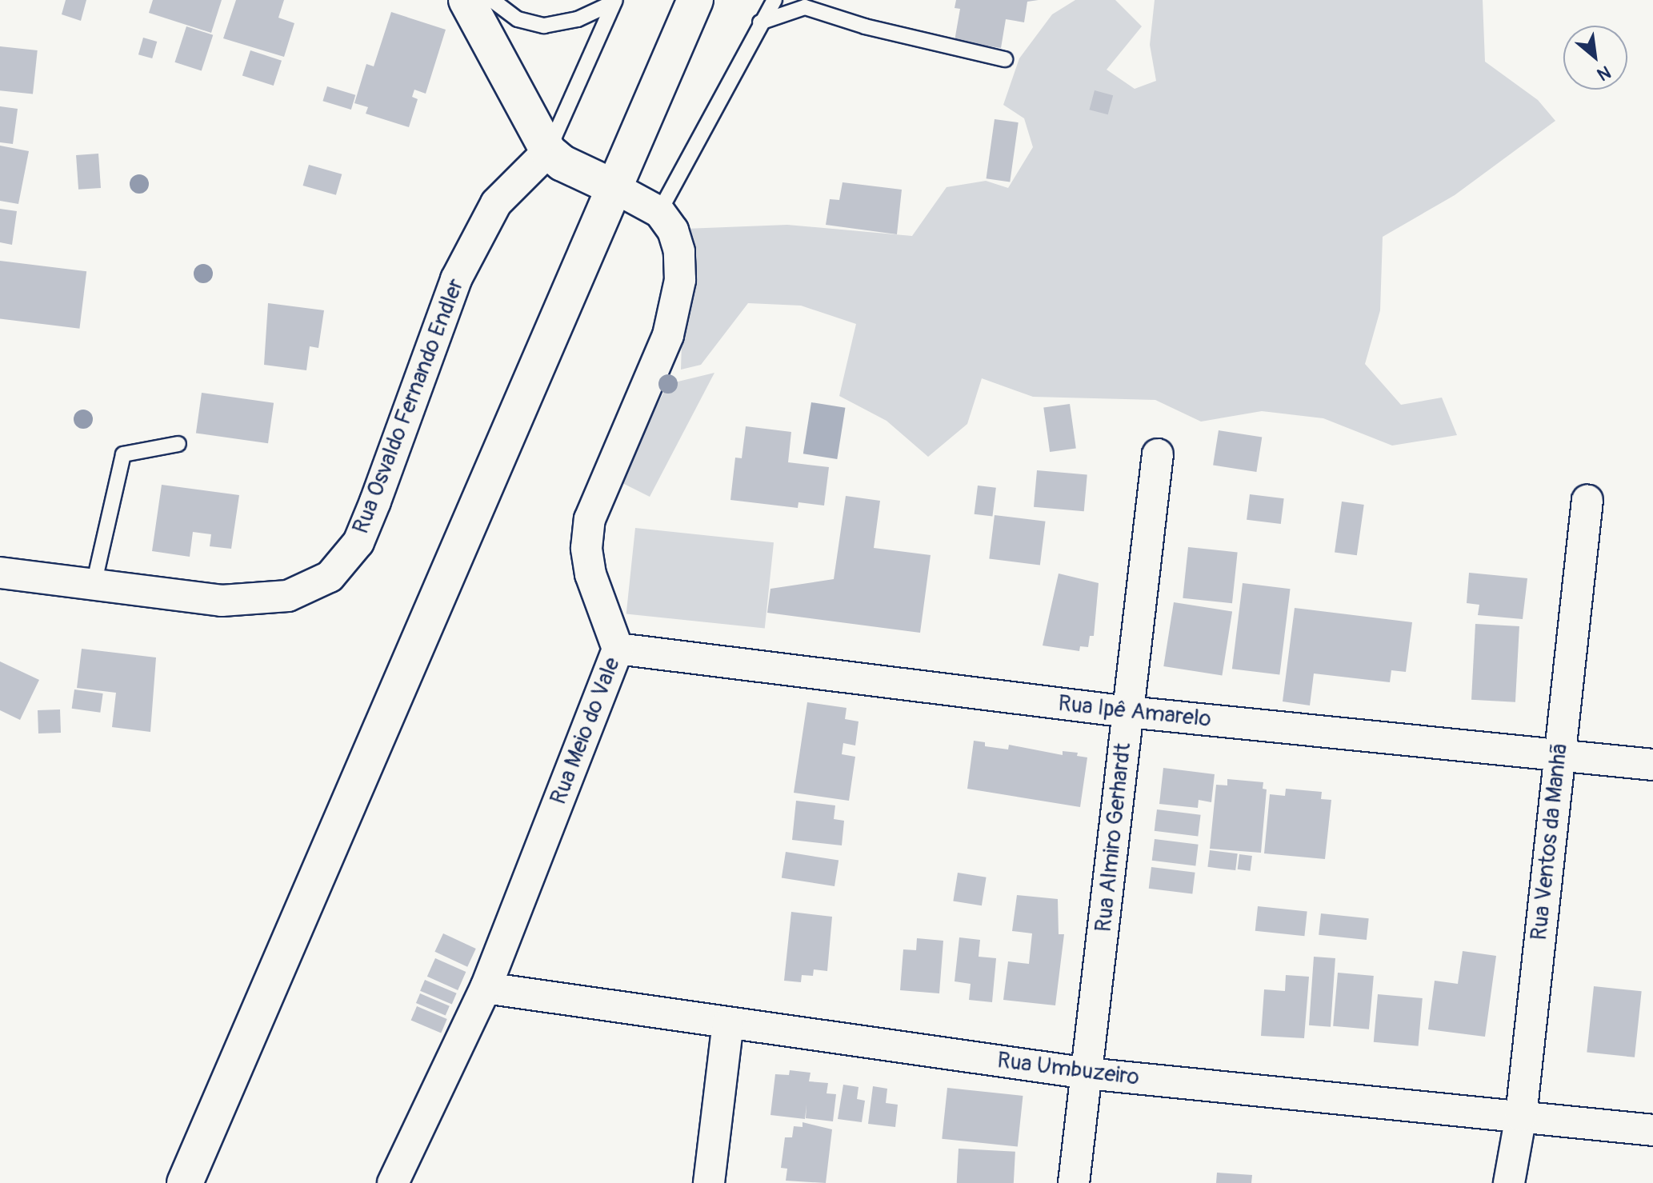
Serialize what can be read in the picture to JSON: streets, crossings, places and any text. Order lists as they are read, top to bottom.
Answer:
{
  "streets": {
    "street": [
      "Rua Osvaldo Fernando Endler",
      "Rua Ipê Amarelo",
      "Rua Meio do Vale",
      "Rua Almiro Gerhardt",
      "Rua Ventos da Manhã",
      "Rua Umbuzeiro"
    ]
  },
  "crossings": [
    ["Rua Ipê Amarelo", "Rua Meio do Vale"],
    ["Rua Ipê Amarelo", "Rua Almiro Gerhardt"],
    ["Rua Ipê Amarelo", "Rua Ventos da Manhã"],
    ["Rua Meio do Vale", "Rua Umbuzeiro"],
    ["Rua Almiro Gerhardt", "Rua Umbuzeiro"],
    ["Rua Ventos da Manhã", "Rua Umbuzeiro"]
  ],
  "north": "bottom right"
}
